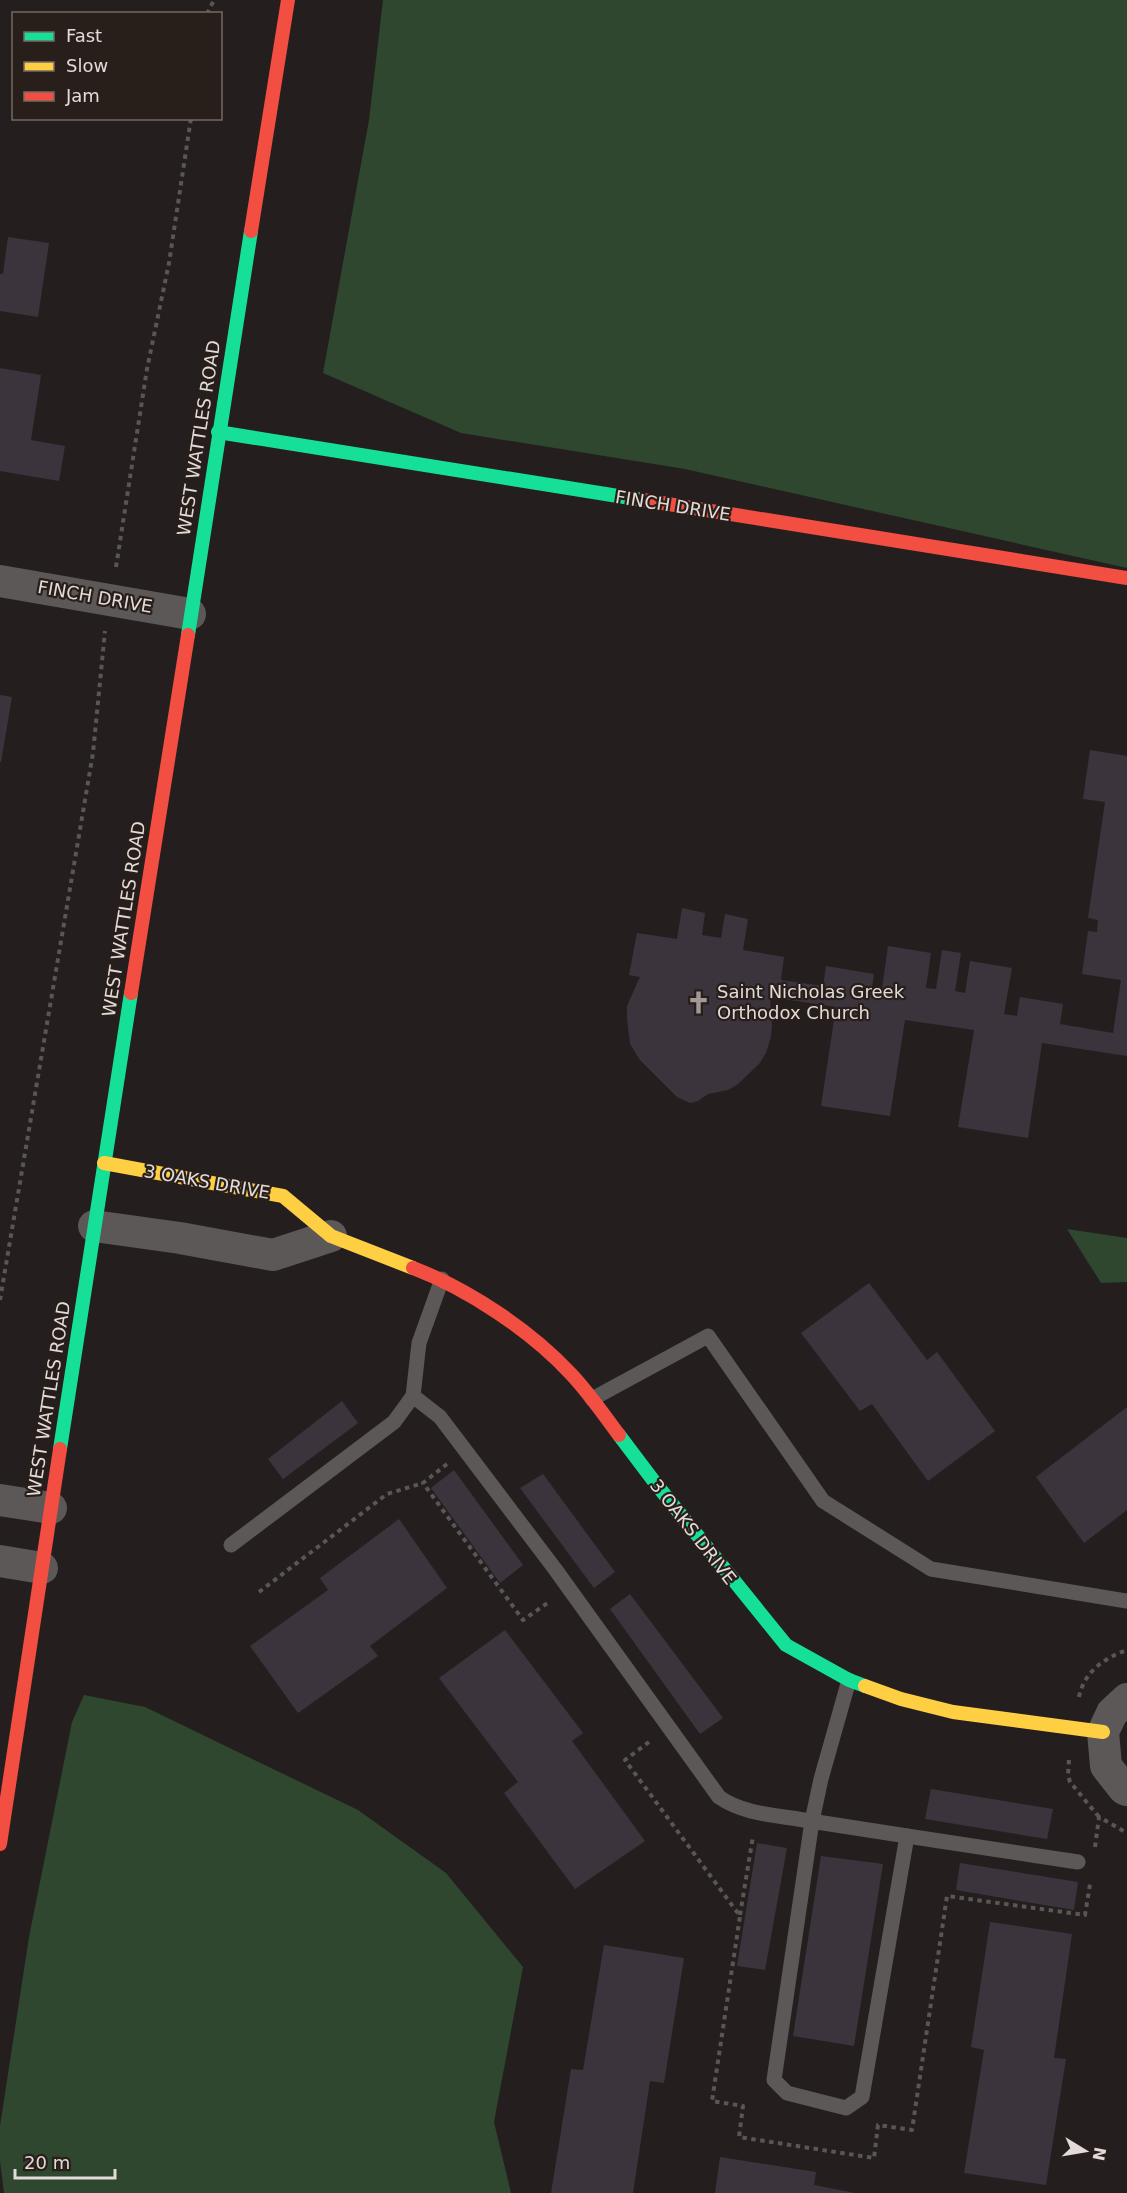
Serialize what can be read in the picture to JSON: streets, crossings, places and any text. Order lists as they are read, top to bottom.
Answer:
{
  "streets": {
    "street": ["WEST WATTLES ROAD", "FINCH DRIVE", "3 OAKS DRIVE"]
  },
  "crossings": [
    ["WEST WATTLES ROAD", "FINCH DRIVE"],
    ["WEST WATTLES ROAD", "3 OAKS DRIVE"]
  ],
  "places": {
    "church": ["Saint Nicholas Greek Orthodox Church"]
  },
  "legend": ["Fast", "Slow", "Jam"],
  "scale_bar": "20 m",
  "north": "right"
}
